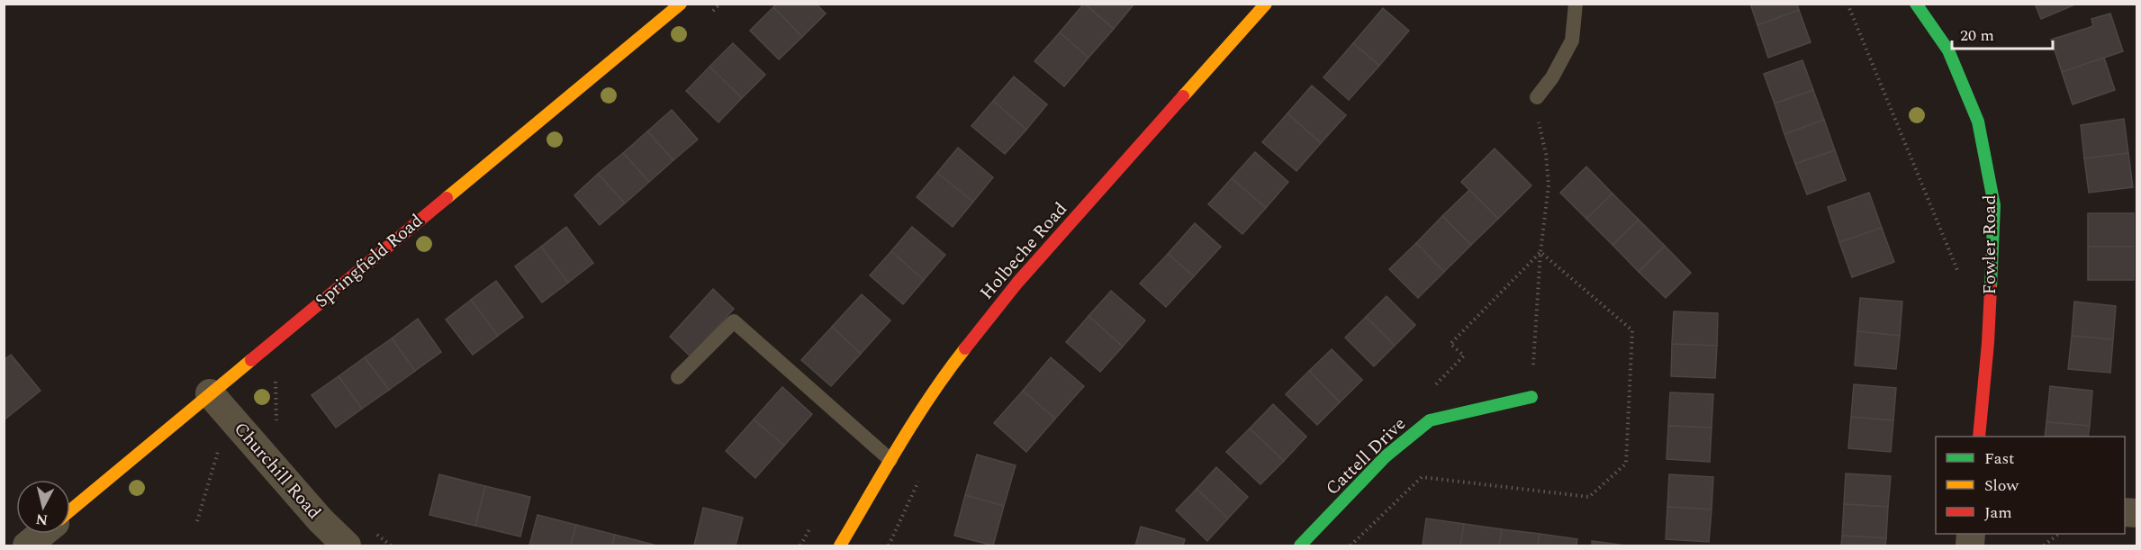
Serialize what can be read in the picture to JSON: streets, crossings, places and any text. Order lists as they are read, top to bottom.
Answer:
{
  "streets": {
    "street": [
      "Fowler Road",
      "Holbeche Road",
      "Springfield Road",
      "Cattell Drive",
      "Churchill Road"
    ]
  },
  "crossings": [
    ["Springfield Road", "Churchill Road"]
  ],
  "legend": ["Fast", "Slow", "Jam"],
  "scale_bar": "20 m",
  "north": "bottom"
}
